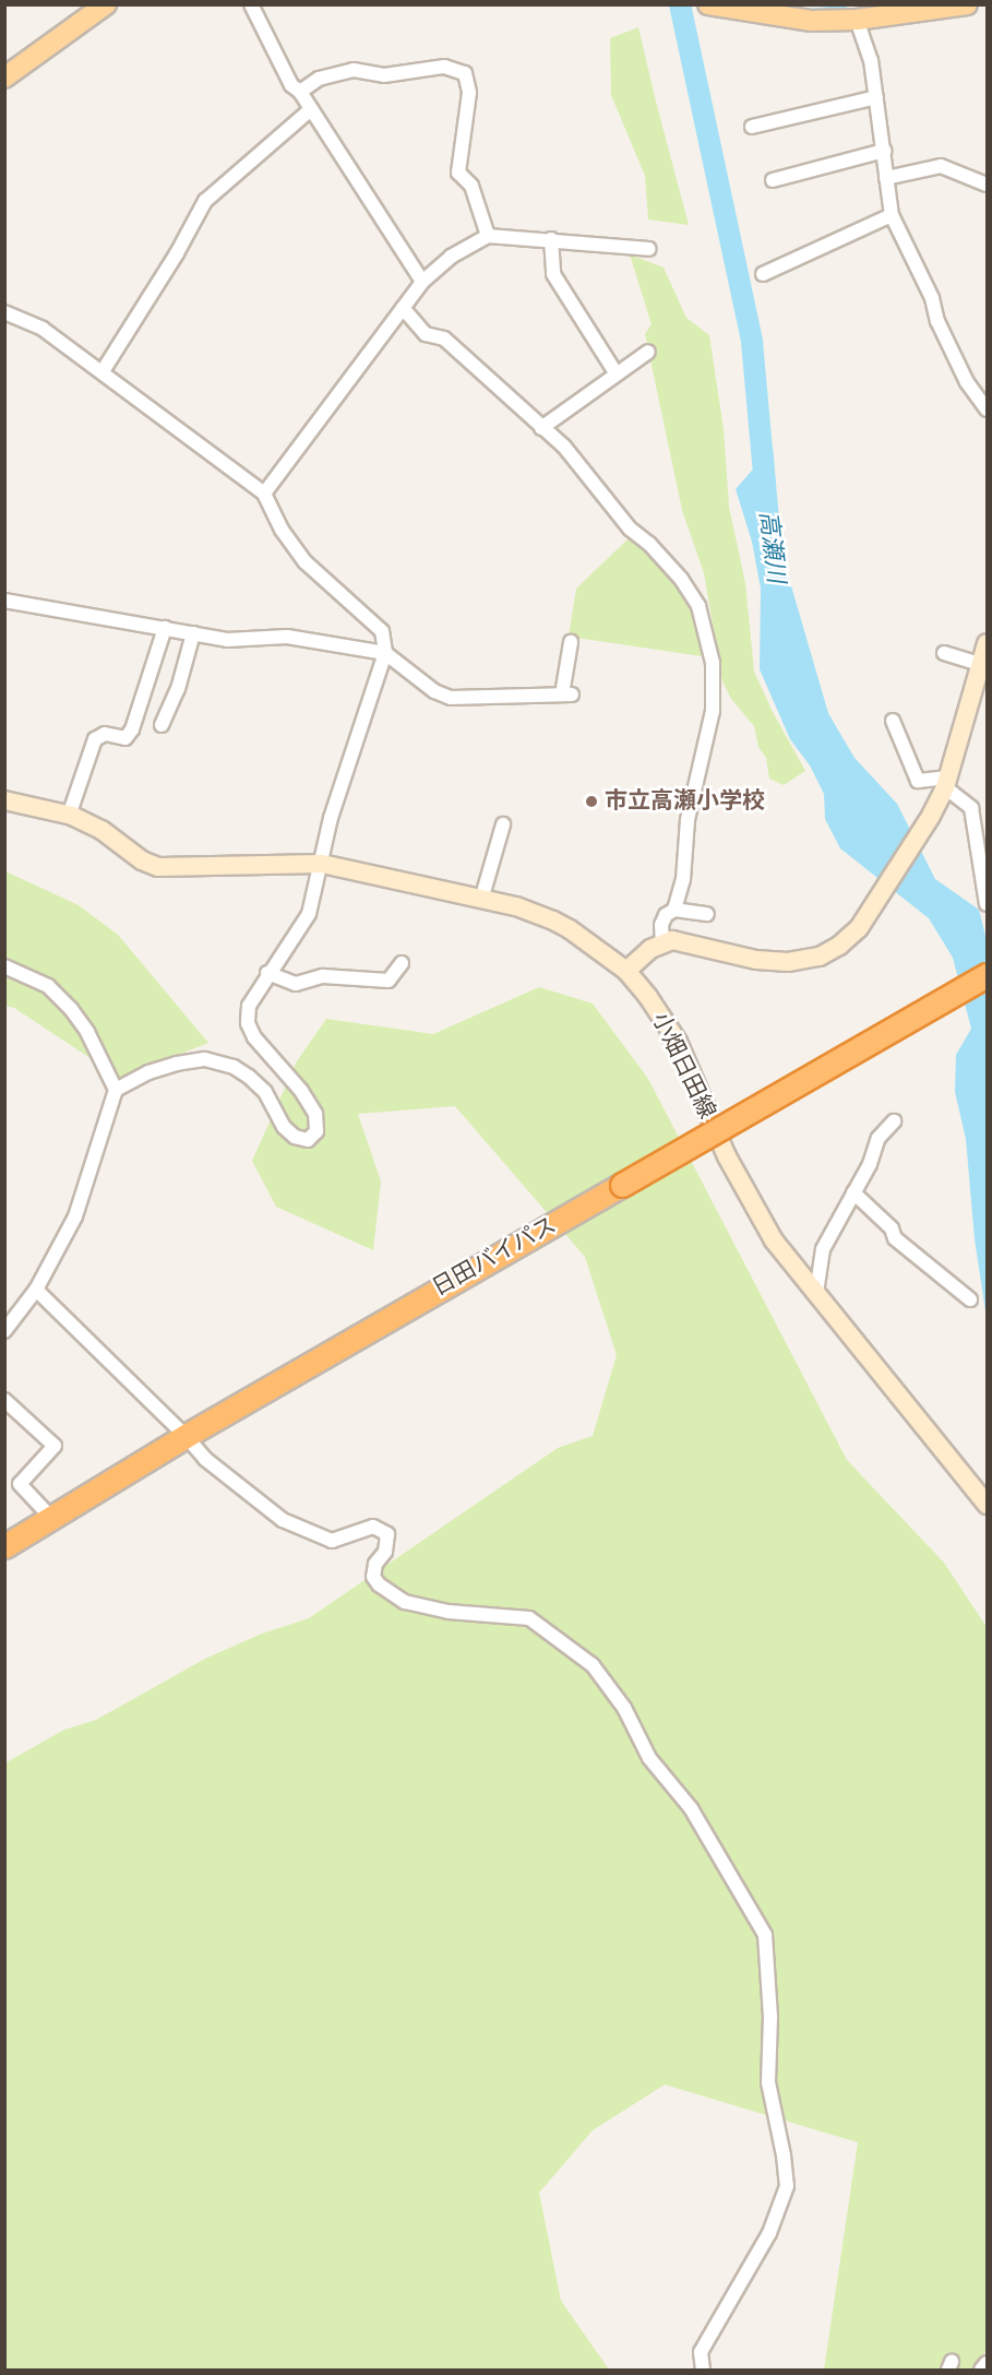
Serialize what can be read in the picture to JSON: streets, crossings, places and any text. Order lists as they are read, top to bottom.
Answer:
{
  "streets": {
    "highway": ["日田バイパス"],
    "main road": ["小畑日田線"]
  },
  "water": ["高瀬川"],
  "places": ["市立高瀬小学校"]
}
